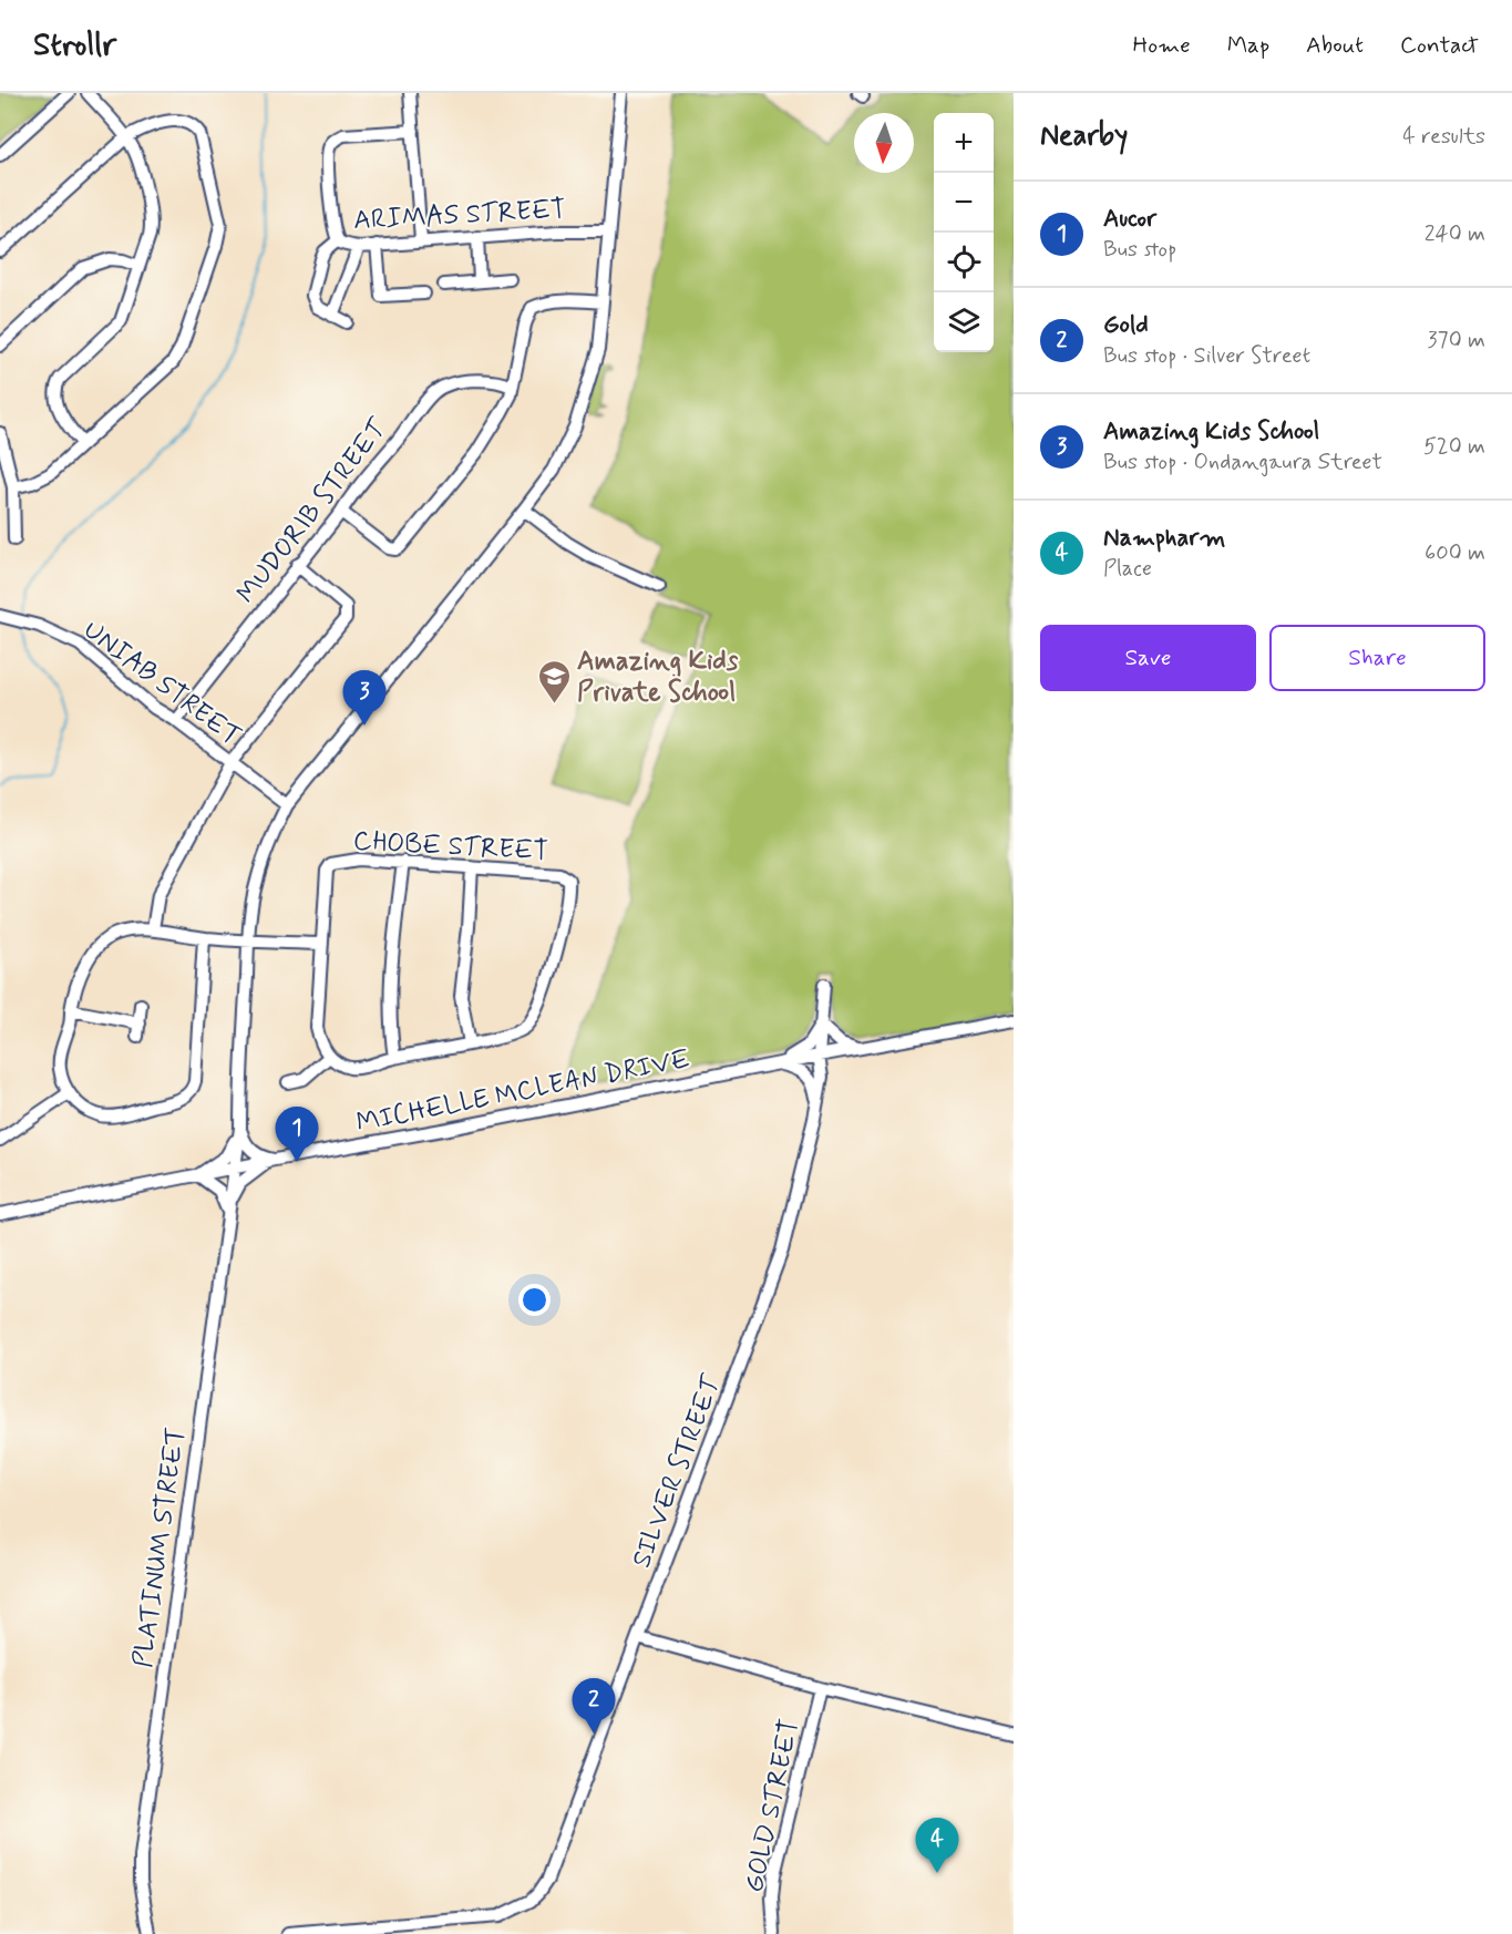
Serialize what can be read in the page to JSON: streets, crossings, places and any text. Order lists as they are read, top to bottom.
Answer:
{
  "streets": {
    "street": [
      "ARIMAS STREET",
      "MUDORIB STREET",
      "UNIAB STREET",
      "CHOBE STREET",
      "MICHELLE MCLEAN DRIVE",
      "SILVER STREET",
      "PLATINUM STREET",
      "GOLD STREET"
    ]
  },
  "crossings": [
    ["ARIMAS STREET", "PLATINUM STREET"],
    ["MUDORIB STREET", "UNIAB STREET"],
    ["UNIAB STREET", "PLATINUM STREET"],
    ["MICHELLE MCLEAN DRIVE", "SILVER STREET"],
    ["MICHELLE MCLEAN DRIVE", "PLATINUM STREET"],
    ["SILVER STREET", "GOLD STREET"]
  ],
  "places": {
    "school or university": ["Amazing Kids Private School"]
  },
  "north": "bottom",
  "page": {
    "header": "Strollr",
    "nav": [
      "Home",
      "Map",
      "About",
      "Contact"
    ],
    "heading": ["Nearby", "4 results"],
    "map_buttons": ["+", "−"],
    "list": [
      {
        "mark": "1",
        "name": "Aucor",
        "note": "Bus stop",
        "value": "240 m"
      },
      {
        "mark": "2",
        "name": "Gold",
        "note": "Bus stop · Silver Street",
        "value": "370 m"
      },
      {
        "mark": "3",
        "name": "Amazing Kids School",
        "note": "Bus stop · Ondangaura Street",
        "value": "520 m"
      },
      {
        "mark": "4",
        "name": "Nampharm",
        "note": "Place",
        "value": "600 m"
      }
    ],
    "buttons": ["Save", "Share"],
    "pins": [
      "3",
      "1",
      "2",
      "4"
    ]
  }
}
